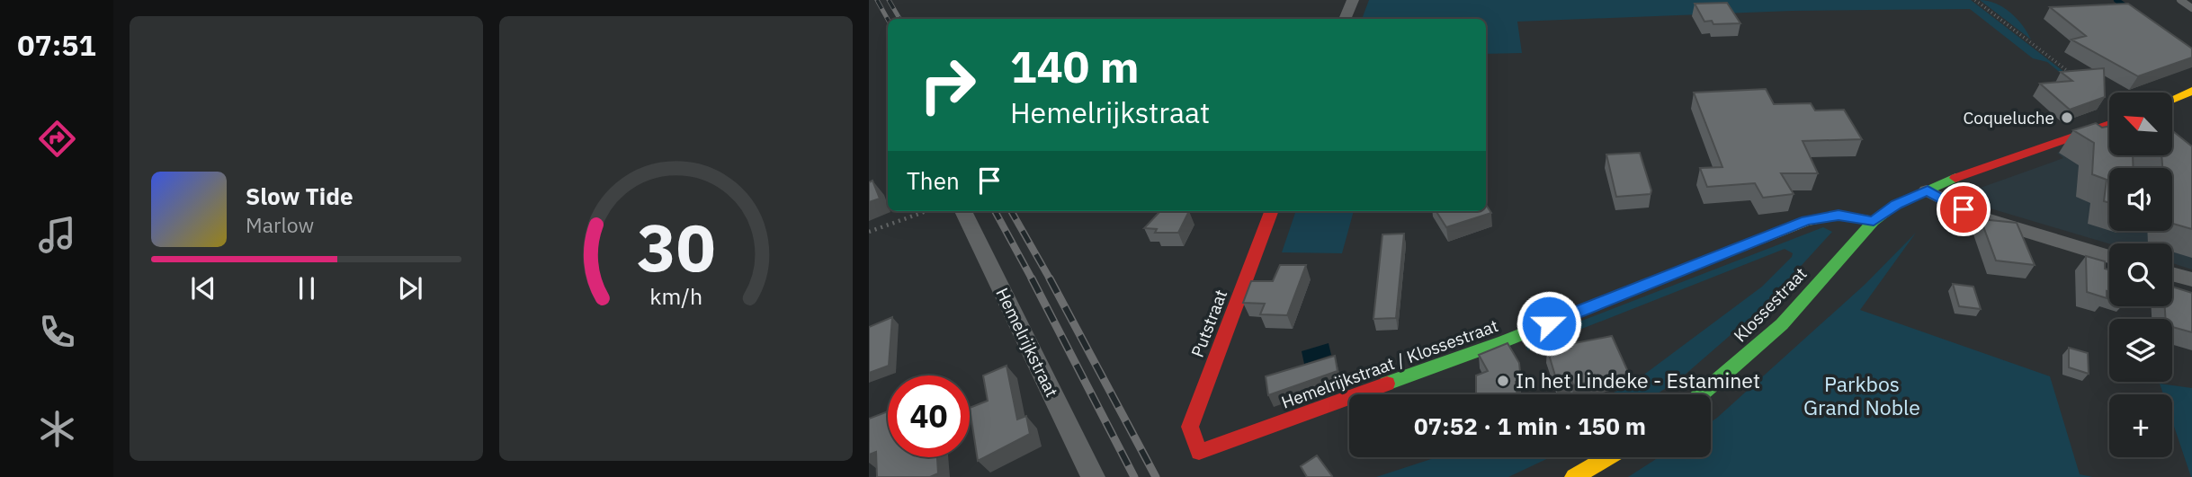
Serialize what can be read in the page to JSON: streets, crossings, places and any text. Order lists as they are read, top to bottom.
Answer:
{
  "streets": {
    "street": [
      "Klossestraat",
      "Putstraat",
      "Hemelrijkstraat",
      "Hemelrijkstraat / Klossestraat"
    ]
  },
  "crossings": [
    ["Klossestraat", "Hemelrijkstraat / Klossestraat"],
    ["Putstraat", "Hemelrijkstraat / Klossestraat"]
  ],
  "parks": ["Parkbos Grand Noble"],
  "places": ["Coqueluche", "In het Lindeke - Estaminet"],
  "north": "top left",
  "page": {
    "tabs": "07:51",
    "turn": ["140 m", "Hemelrijkstraat"],
    "map_buttons": "+",
    "then": "Then",
    "song": ["Slow Tide", "Marlow"],
    "limit": "40",
    "trip": "07:52 · 1 min · 150 m",
    "gauge": ["30", "km/h"]
  }
}
